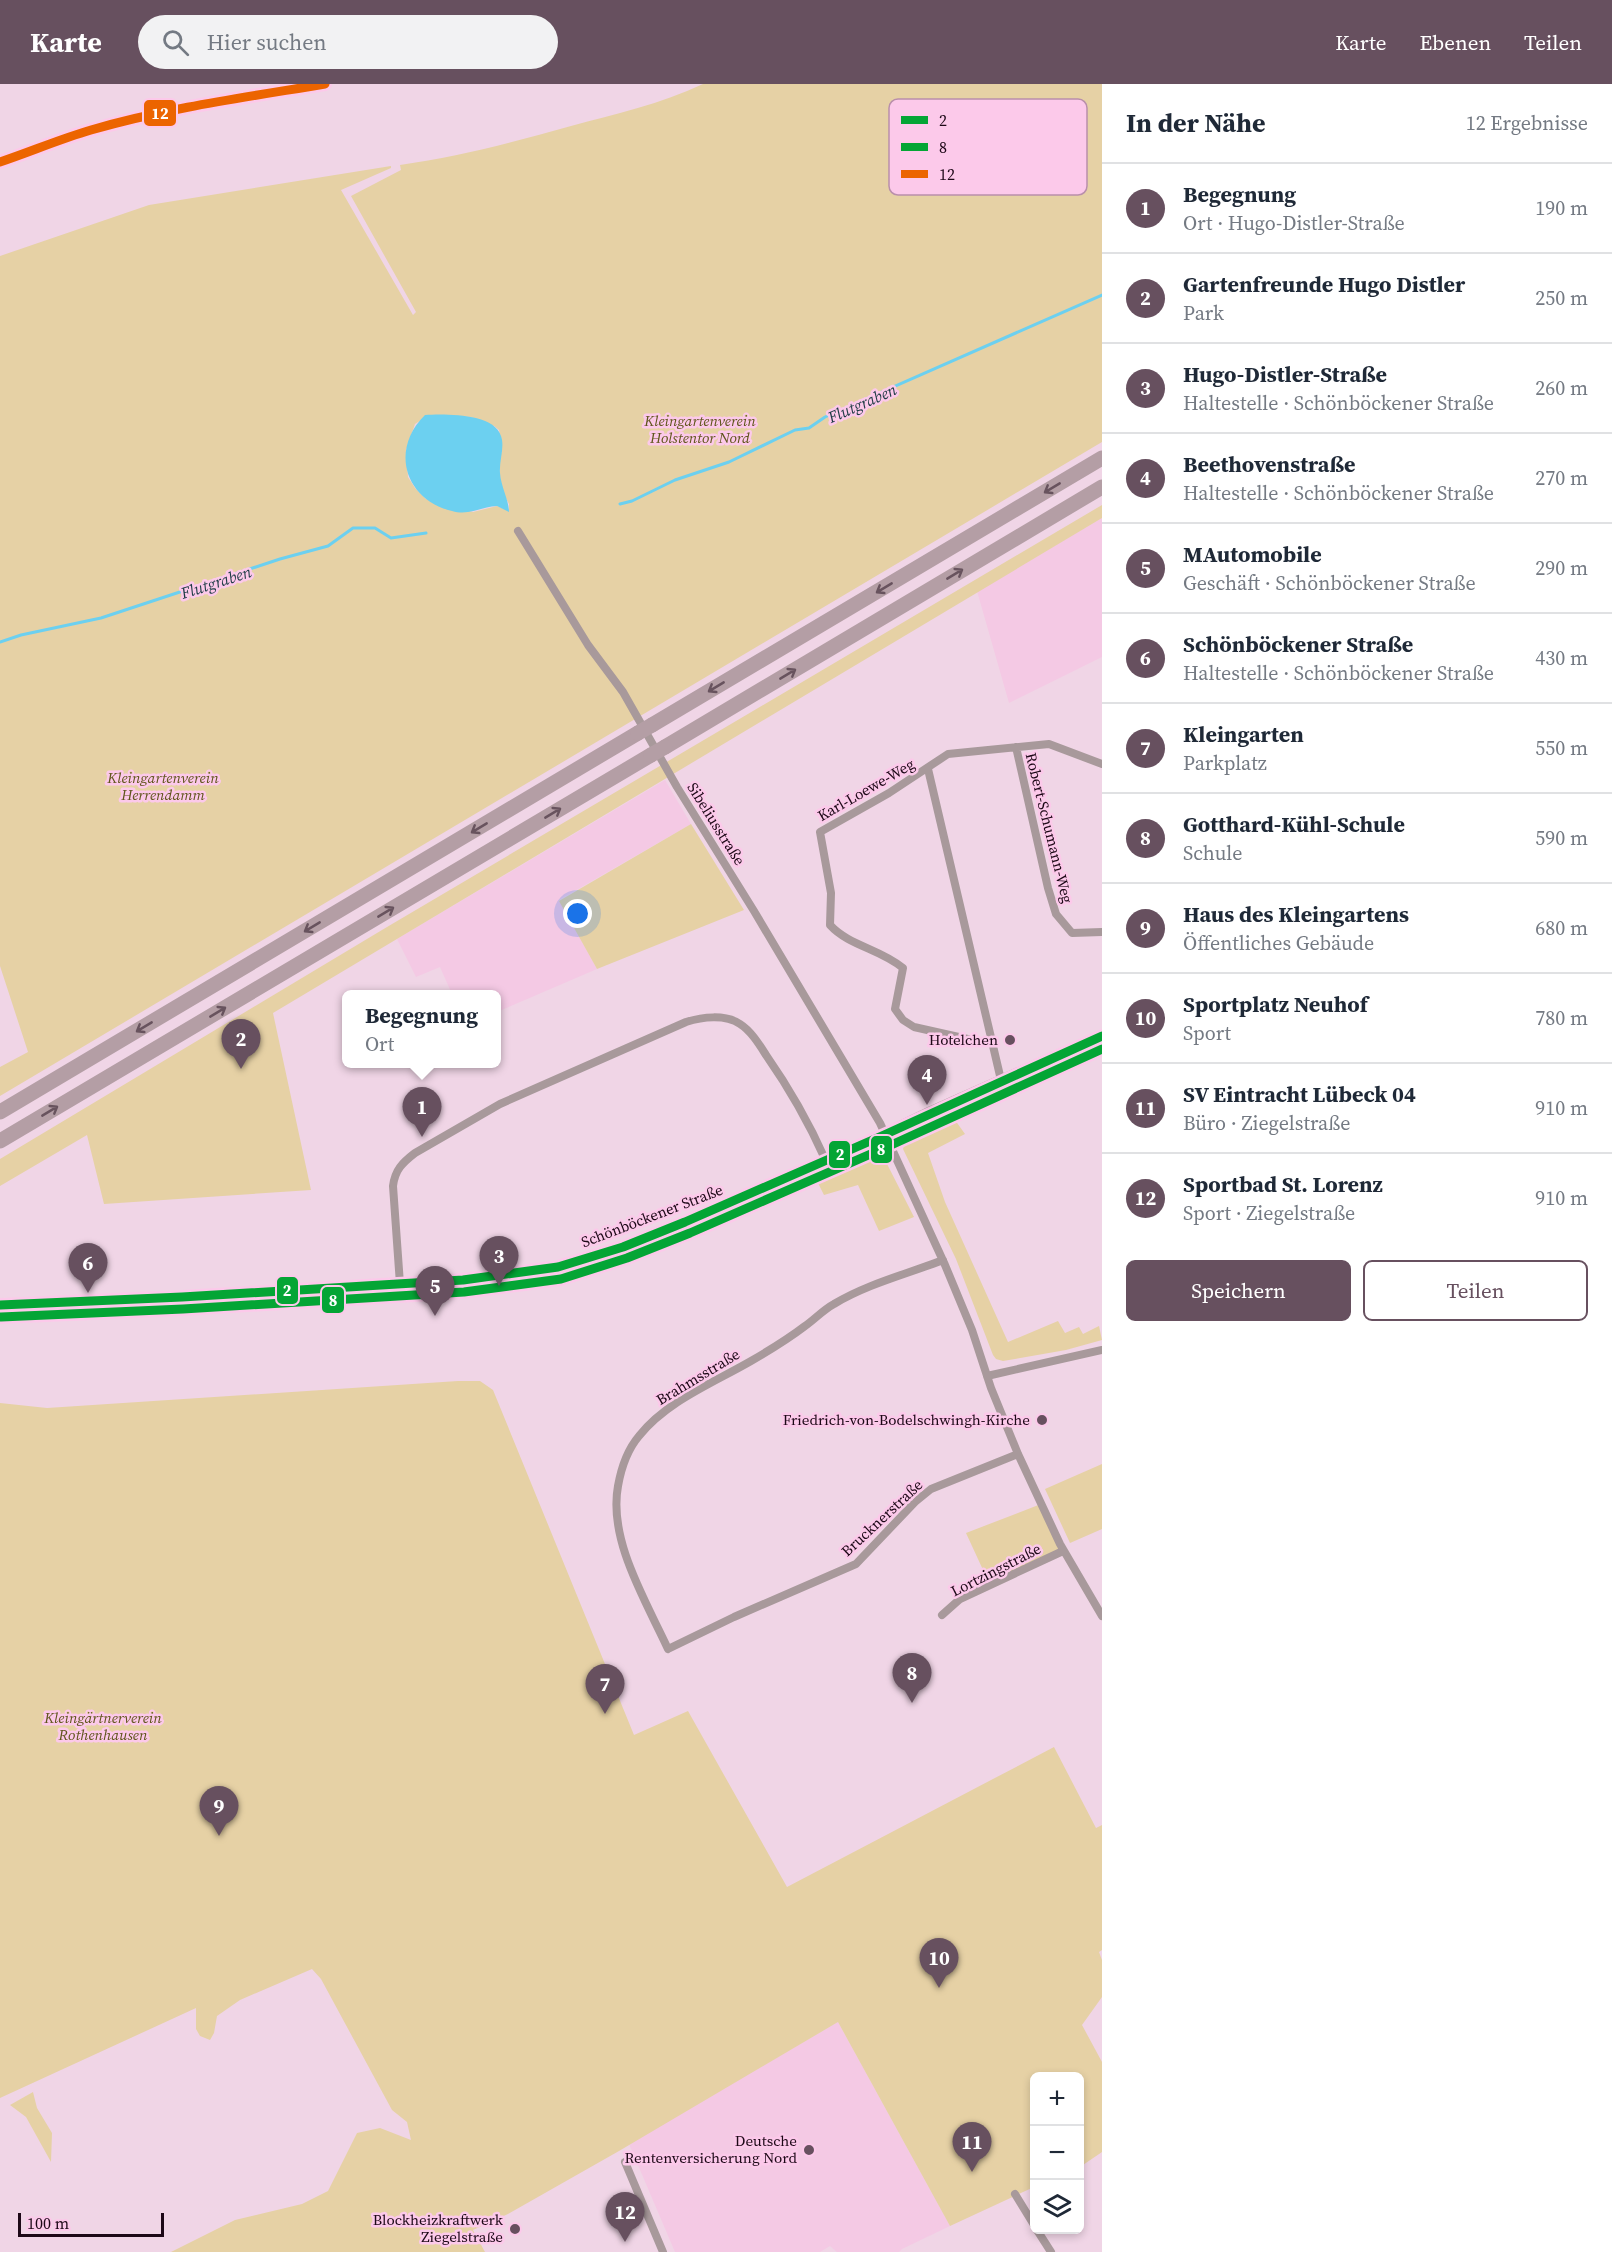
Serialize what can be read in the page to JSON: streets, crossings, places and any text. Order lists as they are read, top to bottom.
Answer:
{
  "streets": {
    "main road": ["Schönböckener Straße"],
    "street": [
      "Karl-Loewe-Weg",
      "Sibeliusstraße",
      "Robert-Schumann-Weg",
      "Brahmsstraße",
      "Brucknerstraße",
      "Lortzingstraße"
    ]
  },
  "crossings": [
    ["Karl-Loewe-Weg", "Robert-Schumann-Weg"],
    ["Karl-Loewe-Weg", "Schönböckener Straße"],
    ["Sibeliusstraße", "Schönböckener Straße"],
    ["Sibeliusstraße", "Brahmsstraße"],
    ["Sibeliusstraße", "Brucknerstraße"],
    ["Sibeliusstraße", "Lortzingstraße"],
    ["Brahmsstraße", "Brucknerstraße"]
  ],
  "water": ["Flutgraben"],
  "parks": ["Kleingartenverein Holstentor Nord", "Kleingartenverein Herrendamm", "Kleingärtnerverein Rothenhausen"],
  "places": [
    "Hotelchen",
    "Friedrich-von-Bodelschwingh-Kirche",
    "Deutsche Rentenversicherung Nord",
    "Blockheizkraftwerk Ziegelstraße"
  ],
  "lines": ["transit line 12", "transit line 2", "transit line 8"],
  "legend": ["2", "8", "12"],
  "scale_bar": "100 m",
  "page": {
    "header": "Karte",
    "search": "Hier suchen",
    "nav": ["Karte", "Ebenen", "Teilen"],
    "heading": ["In der Nähe", "12 Ergebnisse"],
    "list": [
      {
        "mark": "1",
        "name": "Begegnung",
        "note": "Ort · Hugo-Distler-Straße",
        "value": "190 m"
      },
      {
        "mark": "2",
        "name": "Gartenfreunde Hugo Distler",
        "note": "Park",
        "value": "250 m"
      },
      {
        "mark": "3",
        "name": "Hugo-Distler-Straße",
        "note": "Haltestelle · Schönböckener Straße",
        "value": "260 m"
      },
      {
        "mark": "4",
        "name": "Beethovenstraße",
        "note": "Haltestelle · Schönböckener Straße",
        "value": "270 m"
      },
      {
        "mark": "5",
        "name": "MAutomobile",
        "note": "Geschäft · Schönböckener Straße",
        "value": "290 m"
      },
      {
        "mark": "6",
        "name": "Schönböckener Straße",
        "note": "Haltestelle · Schönböckener Straße",
        "value": "430 m"
      },
      {
        "mark": "7",
        "name": "Kleingarten",
        "note": "Parkplatz",
        "value": "550 m"
      },
      {
        "mark": "8",
        "name": "Gotthard-Kühl-Schule",
        "note": "Schule",
        "value": "590 m"
      },
      {
        "mark": "9",
        "name": "Haus des Kleingartens",
        "note": "Öffentliches Gebäude",
        "value": "680 m"
      },
      {
        "mark": "10",
        "name": "Sportplatz Neuhof",
        "note": "Sport",
        "value": "780 m"
      },
      {
        "mark": "11",
        "name": "SV Eintracht Lübeck 04",
        "note": "Büro · Ziegelstraße",
        "value": "910 m"
      },
      {
        "mark": "12",
        "name": "Sportbad St. Lorenz",
        "note": "Sport · Ziegelstraße",
        "value": "910 m"
      }
    ],
    "popup": ["Begegnung", "Ort"],
    "pins": [
      "2",
      "4",
      "1",
      "3",
      "6",
      "5",
      "8",
      "7",
      "9",
      "10",
      "11",
      "12"
    ],
    "buttons": ["Speichern", "Teilen"],
    "map_buttons": ["+", "−"],
    "scale": "100 m"
  }
}
